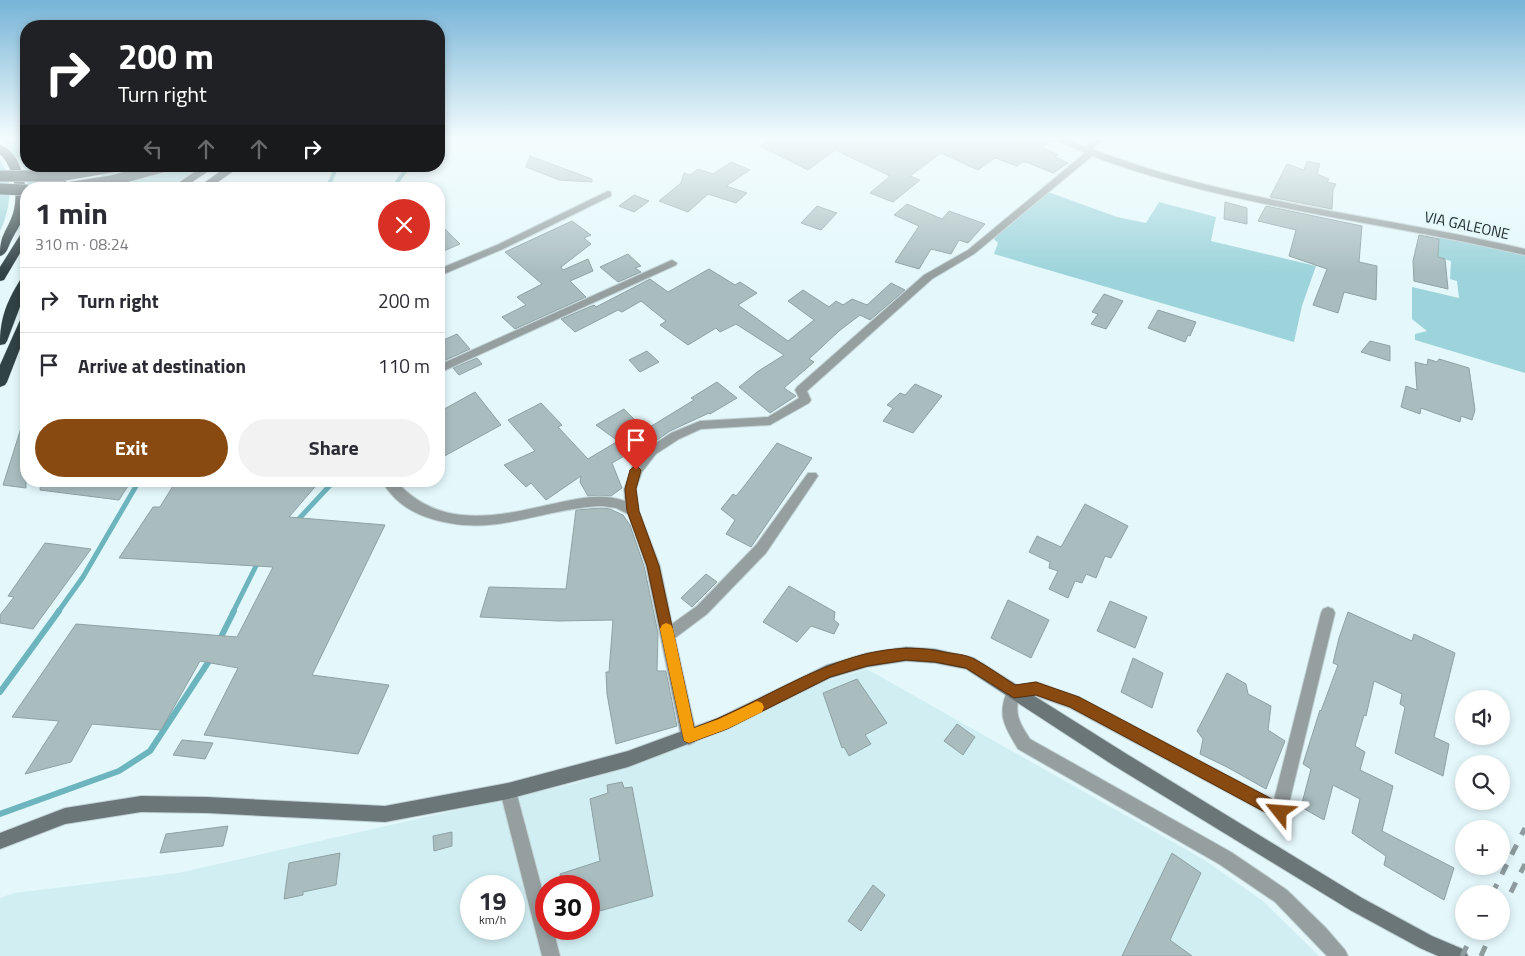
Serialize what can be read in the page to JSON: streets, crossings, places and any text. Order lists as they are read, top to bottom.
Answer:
{
  "streets": {
    "street": ["VIA GALEONE"]
  },
  "page": {
    "turn": ["200 m", "Turn right"],
    "heading": ["1 min", "310 m · 08:24"],
    "list": [
      {
        "name": "Turn right",
        "value": "200 m"
      },
      {
        "name": "Arrive at destination",
        "value": "110 m"
      }
    ],
    "buttons": ["Exit", "Share"],
    "map_buttons": ["+", "−"],
    "speed": "19 km/h",
    "limit": "30"
  }
}
